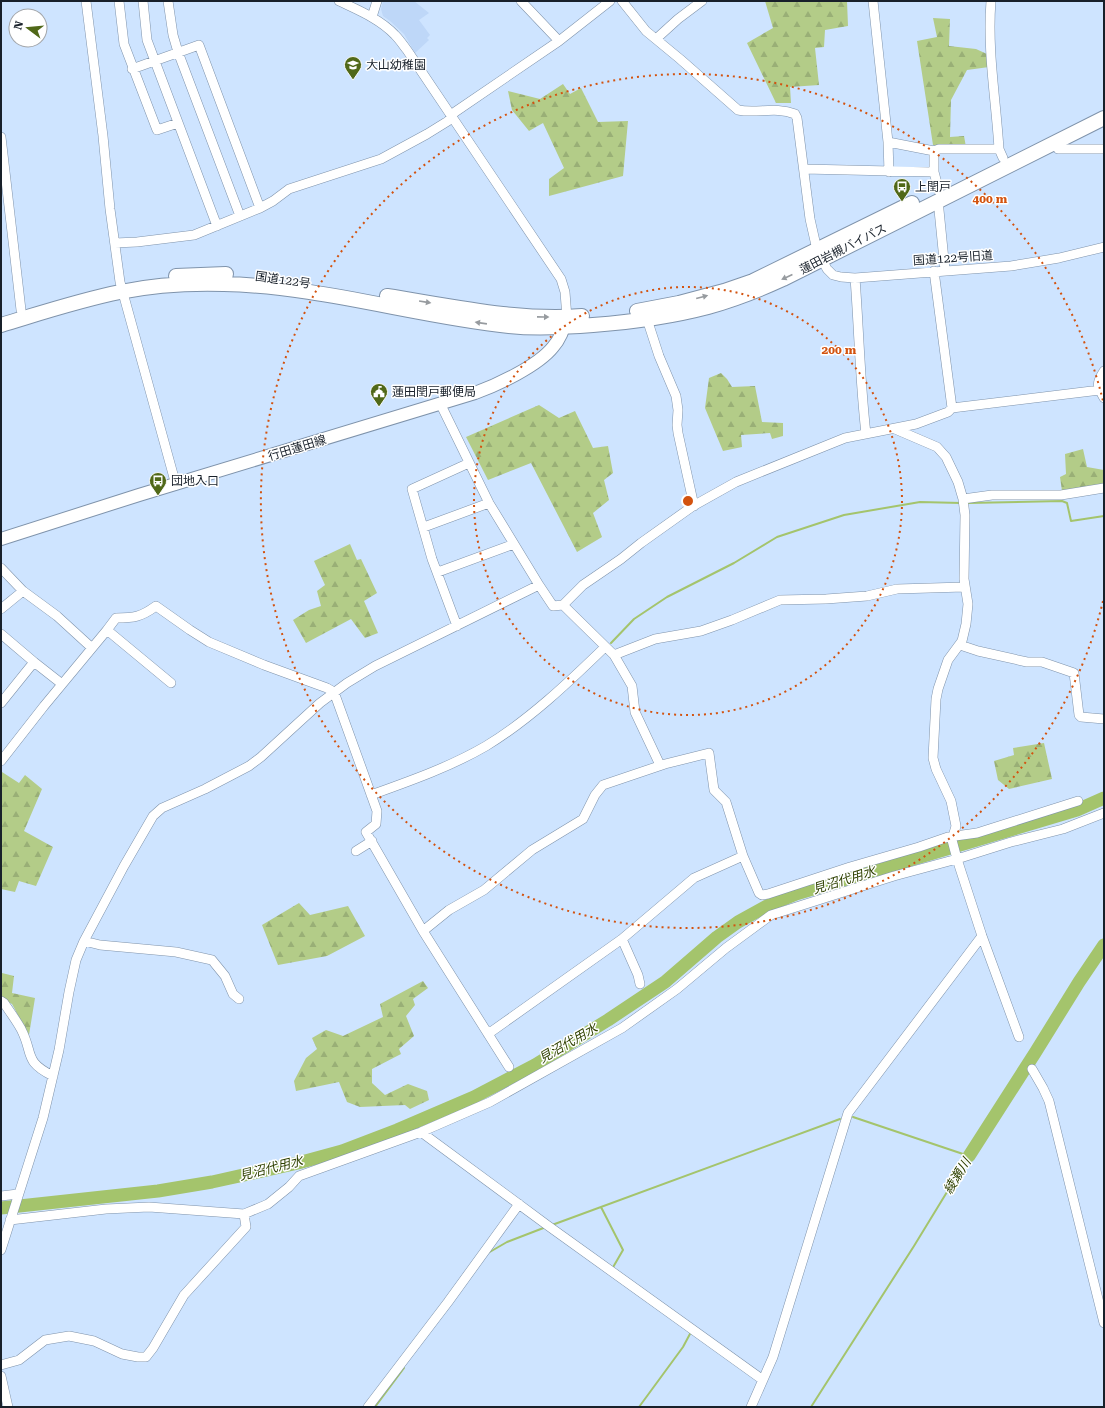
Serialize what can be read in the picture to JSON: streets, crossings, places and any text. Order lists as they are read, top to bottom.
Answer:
{
  "streets": {
    "highway": ["蓮田岩槻バイパス", "国道122号"],
    "main road": ["行田蓮田線"],
    "street": ["国道122号旧道"]
  },
  "crossings": [
    ["蓮田岩槻バイパス", "国道122号旧道"],
    ["蓮田岩槻バイパス", "国道122号"],
    ["蓮田岩槻バイパス", "行田蓮田線"],
    ["国道122号", "行田蓮田線"]
  ],
  "water": ["見沼代用水", "綾瀬川"],
  "places": {
    "school or university": ["大山幼稚園"],
    "bus stop": ["上閏戸", "団地入口"],
    "public building": ["蓮田閏戸郵便局"]
  },
  "north": "left",
  "rings": ["400 m", "200 m"]
}
